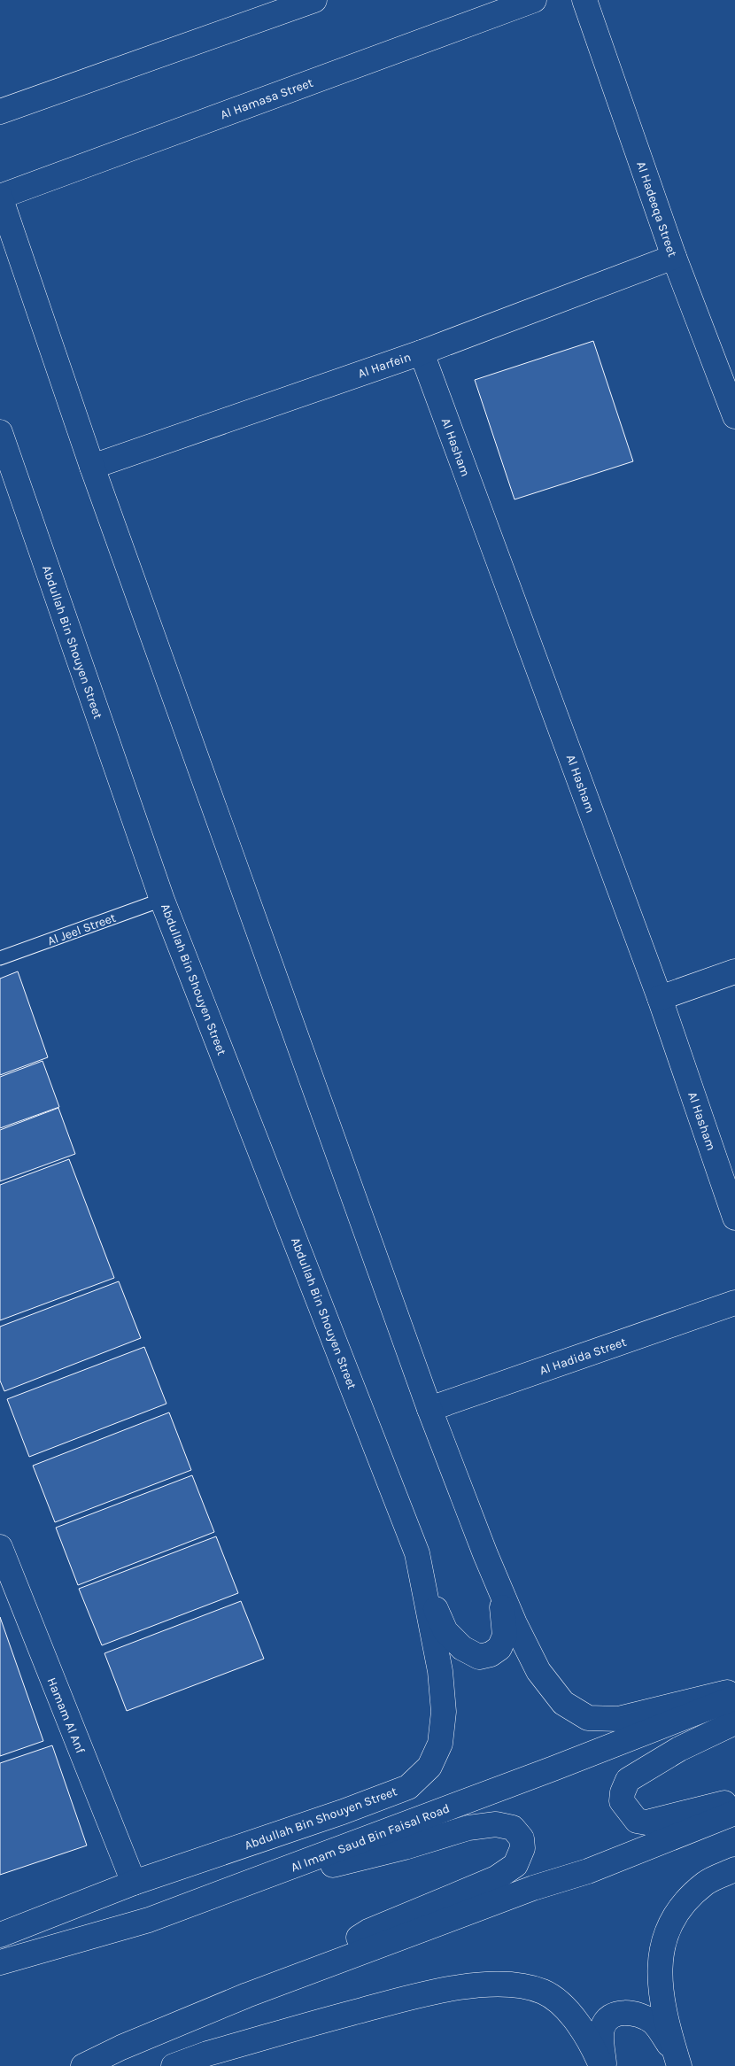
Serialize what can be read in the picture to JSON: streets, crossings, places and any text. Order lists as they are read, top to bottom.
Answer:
{
  "streets": {
    "street": [
      "Al Hamasa Street",
      "Al Hadeeqa Street",
      "Al Harfein",
      "Al Hasham",
      "Abdullah Bin Shouyen Street",
      "Al Hadida Street",
      "Hamam Al Anf",
      "Al Imam Saud Bin Faisal Road"
    ],
    "lane": ["Al Jeel Street"]
  },
  "crossings": [
    ["Al Hadeeqa Street", "Al Harfein"],
    ["Al Harfein", "Al Hasham"],
    ["Abdullah Bin Shouyen Street", "Al Jeel Street"],
    ["Abdullah Bin Shouyen Street", "Hamam Al Anf"]
  ]
}
